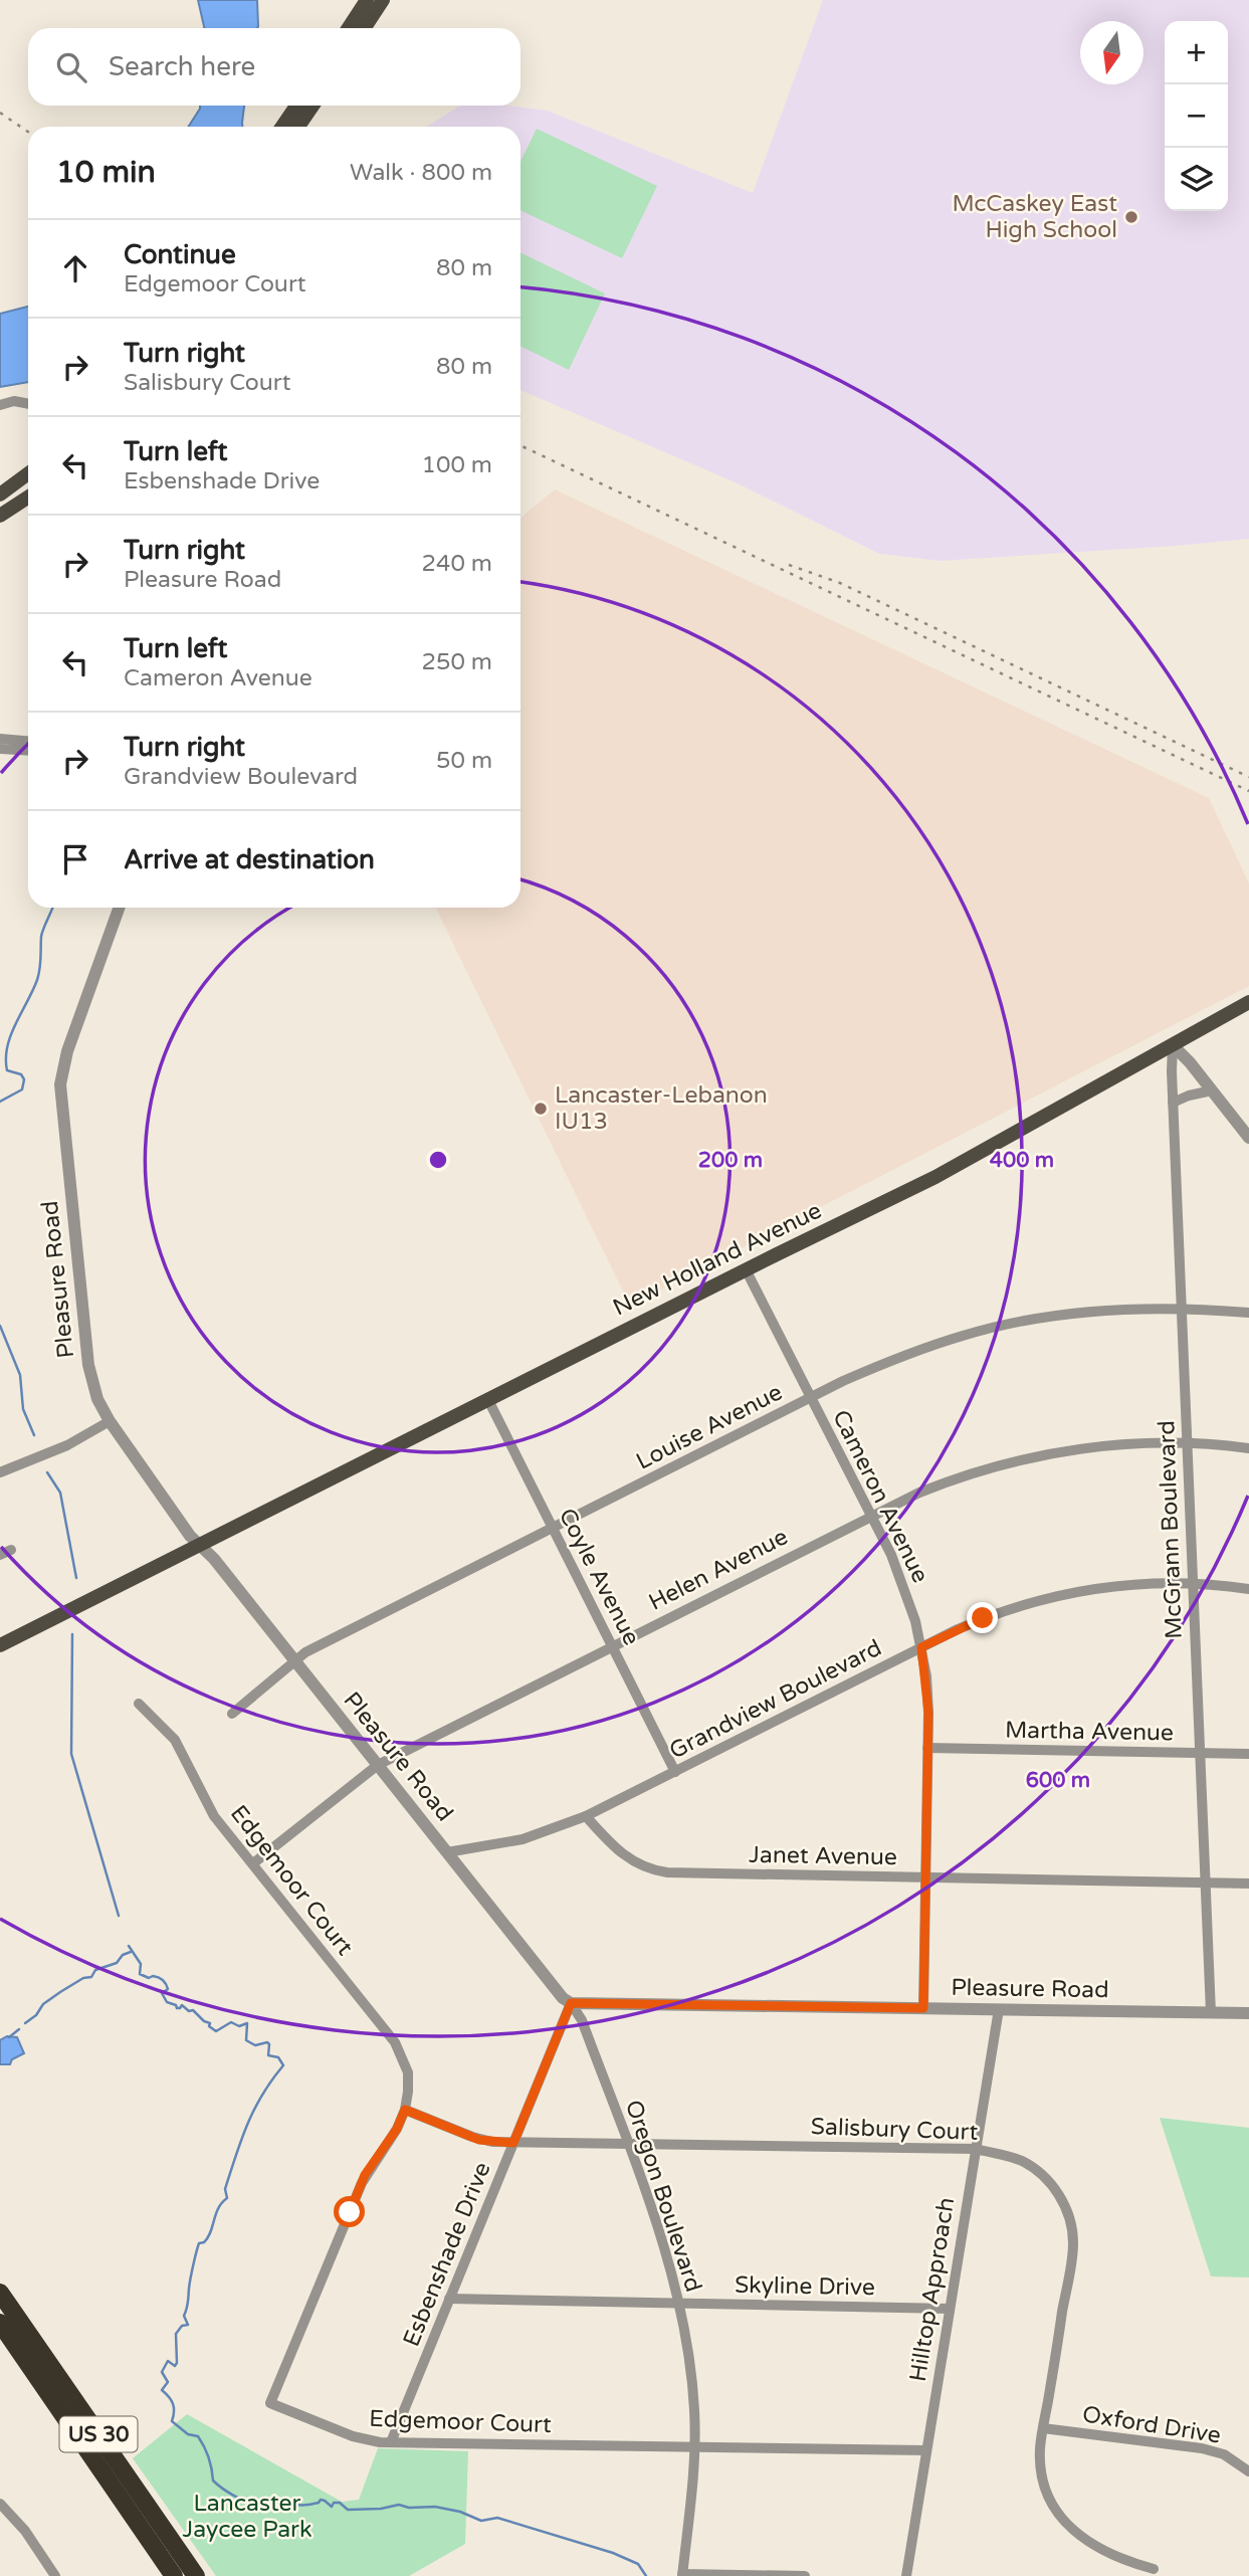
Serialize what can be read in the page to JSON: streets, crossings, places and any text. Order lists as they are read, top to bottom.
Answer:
{
  "streets": {
    "highway": ["US 30"],
    "main road": ["New Holland Avenue"],
    "street": [
      "Pleasure Road",
      "Louise Avenue",
      "Cameron Avenue",
      "McGrann Boulevard",
      "Helen Avenue",
      "Coyle Avenue",
      "Grandview Boulevard",
      "Martha Avenue",
      "Janet Avenue",
      "Edgemoor Court",
      "Salisbury Court",
      "Oregon Boulevard",
      "Esbenshade Drive",
      "Skyline Drive",
      "Hilltop Approach",
      "Oxford Drive"
    ]
  },
  "crossings": [
    ["New Holland Avenue", "Pleasure Road"],
    ["New Holland Avenue", "Cameron Avenue"],
    ["New Holland Avenue", "McGrann Boulevard"],
    ["New Holland Avenue", "Coyle Avenue"],
    ["Pleasure Road", "Louise Avenue"],
    ["Pleasure Road", "Cameron Avenue"],
    ["Pleasure Road", "McGrann Boulevard"],
    ["Pleasure Road", "Helen Avenue"],
    ["Pleasure Road", "Grandview Boulevard"],
    ["Pleasure Road", "Oregon Boulevard"],
    ["Pleasure Road", "Esbenshade Drive"],
    ["Pleasure Road", "Hilltop Approach"],
    ["Louise Avenue", "Cameron Avenue"],
    ["Louise Avenue", "McGrann Boulevard"],
    ["Louise Avenue", "Coyle Avenue"],
    ["Cameron Avenue", "Helen Avenue"],
    ["Cameron Avenue", "Grandview Boulevard"],
    ["Cameron Avenue", "Martha Avenue"],
    ["Cameron Avenue", "Janet Avenue"],
    ["McGrann Boulevard", "Helen Avenue"],
    ["McGrann Boulevard", "Grandview Boulevard"],
    ["McGrann Boulevard", "Martha Avenue"],
    ["McGrann Boulevard", "Janet Avenue"],
    ["Helen Avenue", "Coyle Avenue"],
    ["Helen Avenue", "Edgemoor Court"],
    ["Coyle Avenue", "Grandview Boulevard"],
    ["Grandview Boulevard", "Janet Avenue"],
    ["Edgemoor Court", "Salisbury Court"],
    ["Edgemoor Court", "Oregon Boulevard"],
    ["Edgemoor Court", "Esbenshade Drive"],
    ["Edgemoor Court", "Hilltop Approach"],
    ["Salisbury Court", "Oregon Boulevard"],
    ["Salisbury Court", "Esbenshade Drive"],
    ["Salisbury Court", "Hilltop Approach"],
    ["Salisbury Court", "Oxford Drive"],
    ["Oregon Boulevard", "Esbenshade Drive"],
    ["Oregon Boulevard", "Skyline Drive"],
    ["Esbenshade Drive", "Skyline Drive"],
    ["Skyline Drive", "Hilltop Approach"]
  ],
  "parks": ["Lancaster Jaycee Park"],
  "places": ["McCaskey East High School", "Lancaster-Lebanon IU13"],
  "north": "bottom",
  "page": {
    "map_buttons": ["+", "−"],
    "search": "Search here",
    "heading": ["10 min", "Walk · 800 m"],
    "list": [
      ["Continue", "Edgemoor Court", "80 m"],
      ["Turn right", "Salisbury Court", "80 m"],
      ["Turn left", "Esbenshade Drive", "100 m"],
      ["Turn right", "Pleasure Road", "240 m"],
      ["Turn left", "Cameron Avenue", "250 m"],
      ["Turn right", "Grandview Boulevard", "50 m"],
      "Arrive at destination"
    ]
  },
  "rings": ["200 m", "400 m", "600 m"]
}
